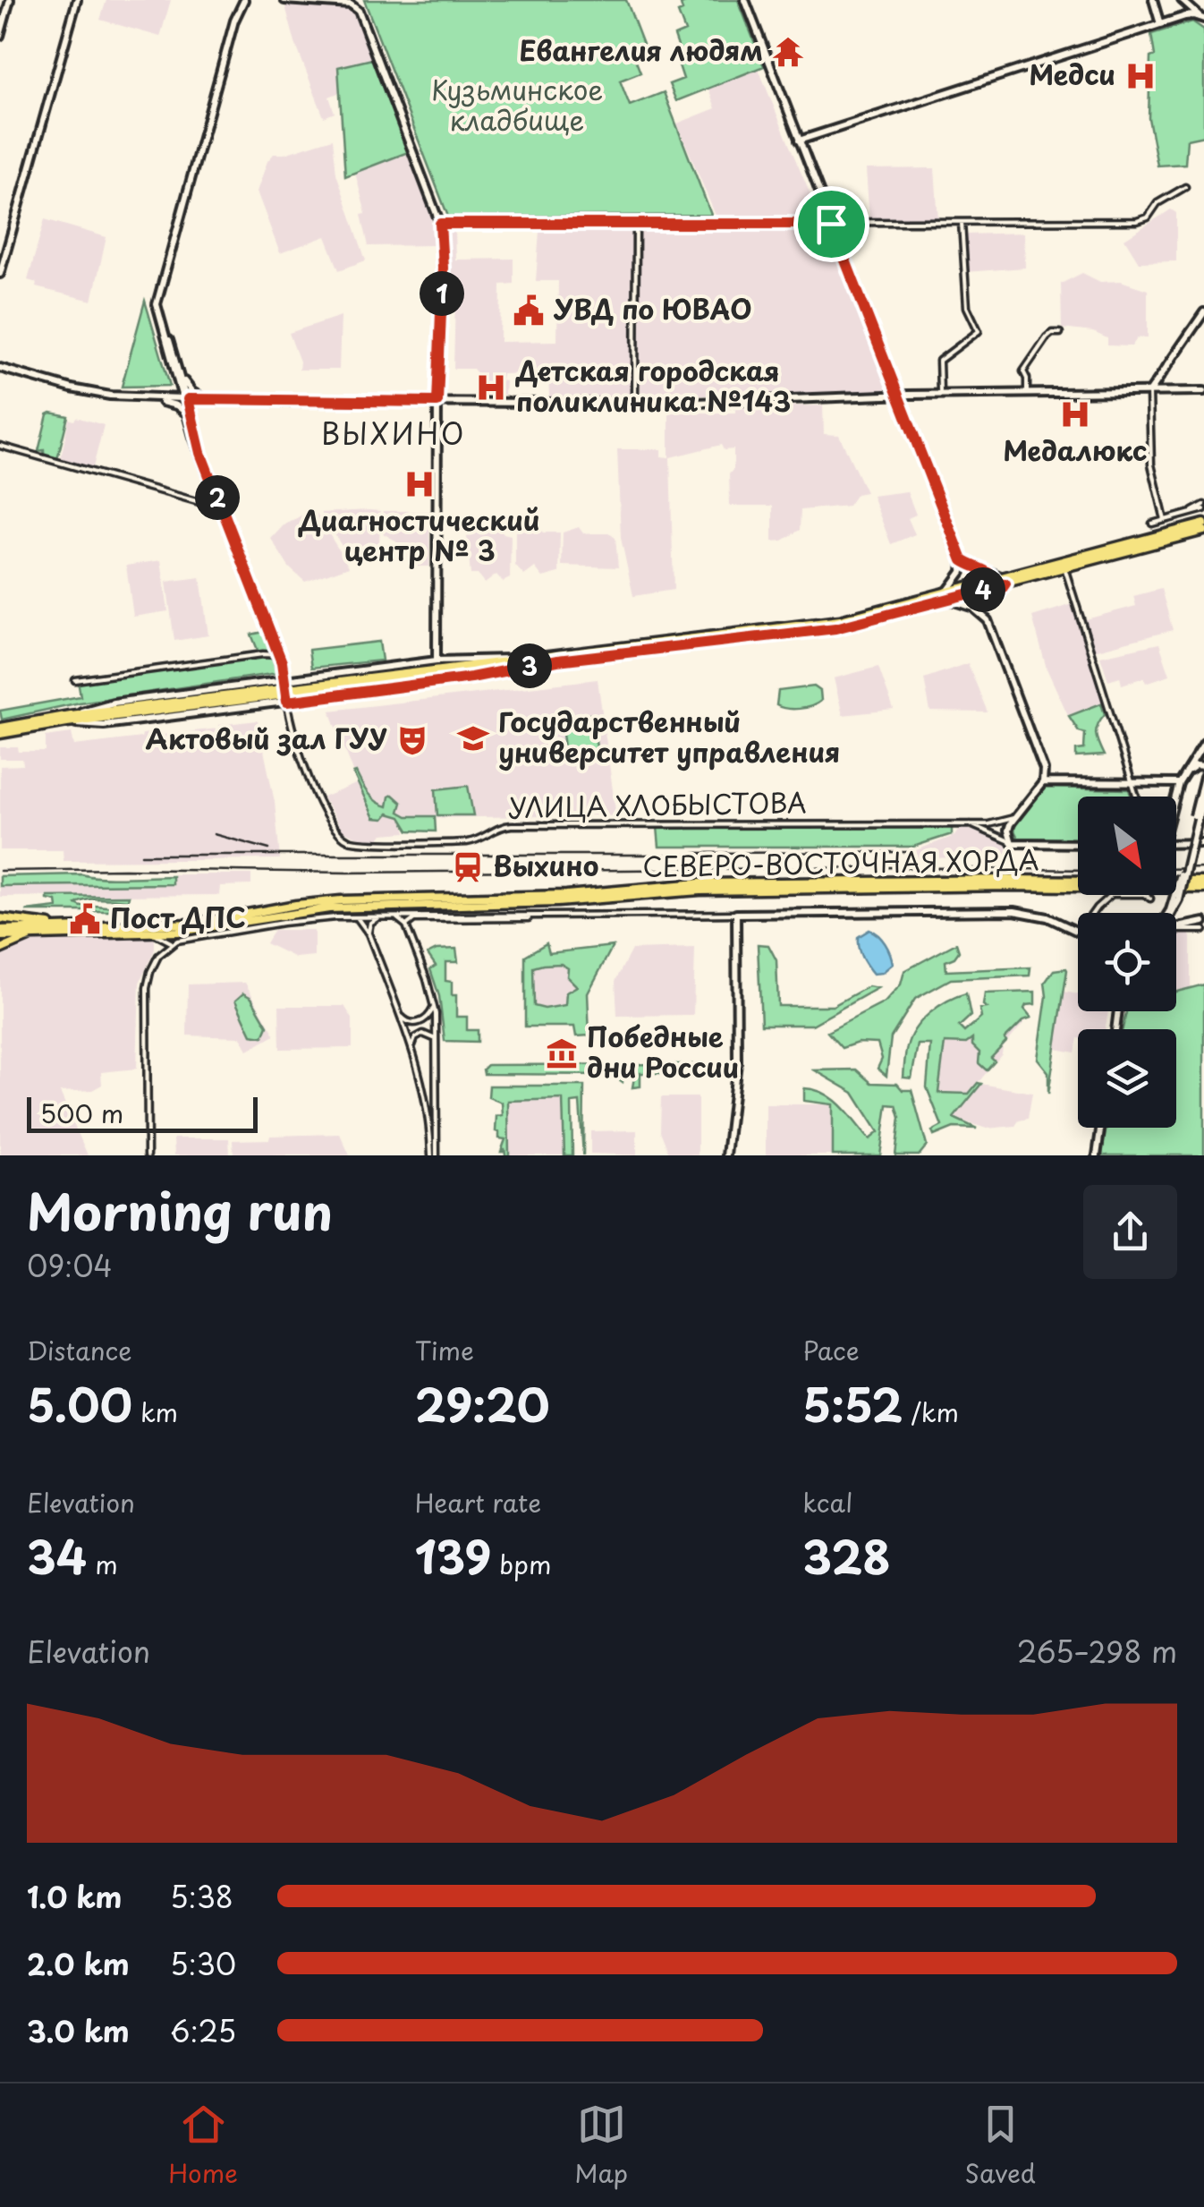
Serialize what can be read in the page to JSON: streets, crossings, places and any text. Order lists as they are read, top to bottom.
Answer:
{
  "streets": {
    "main road": ["СЕВЕРО-ВОСТОЧНАЯ ХОРДА"],
    "street": ["УЛИЦА ХЛОБЫСТОВА"]
  },
  "districts": ["ВЫХИНО"],
  "parks": ["Кузьминское кладбище"],
  "places": {
    "temple": ["Евангелия людям"],
    "hospital": [
      "Медси",
      "Детская городская поликлиника №143",
      "Медалюкс",
      "Диагностический центр № 3"
    ],
    "public building": ["УВД по ЮВАО", "Пост ДПС"],
    "school or university": ["Государственный университет управления"],
    "theatre": ["Актовый зал ГУУ"],
    "station": ["Выхино"],
    "museum": ["Победные дни России"]
  },
  "scale_bar": "500 m",
  "north": "bottom right",
  "page": {
    "pins": [
      "1",
      "2",
      "4",
      "3"
    ],
    "scale": "500 m",
    "heading": ["Morning run", "09:04"],
    "stats": [
      ["Distance", "5.00 km"],
      ["Time", "29:20"],
      ["Pace", "5:52 /km"],
      ["Elevation", "34 m"],
      ["Heart rate", "139 bpm"],
      ["kcal", "328"]
    ],
    "chart": ["Elevation", "265–298 m"],
    "list": [
      {
        "name": "1.0 km",
        "note": "5:38"
      },
      {
        "name": "2.0 km",
        "note": "5:30"
      },
      {
        "name": "3.0 km",
        "note": "6:25"
      }
    ],
    "tabs": ["Home", "Map", "Saved"]
  }
}
